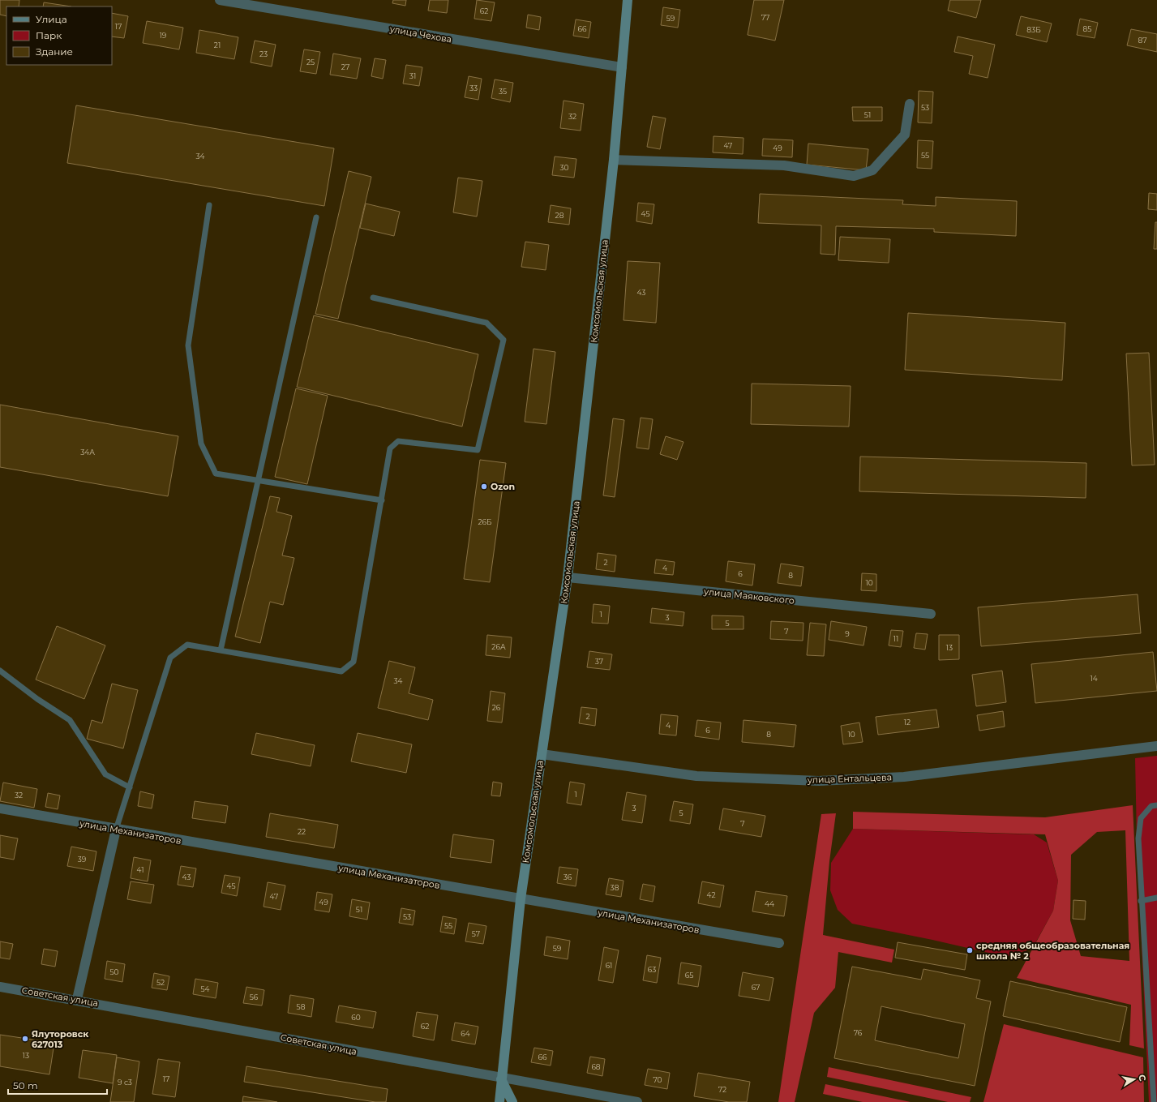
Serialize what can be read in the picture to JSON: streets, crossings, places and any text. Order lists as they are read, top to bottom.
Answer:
{
  "streets": {
    "street": [
      "улица Чехова",
      "Комсомольская улица",
      "улица Маяковского",
      "улица Ентальцева",
      "улица Механизаторов",
      "Советская улица"
    ]
  },
  "crossings": [
    ["улица Чехова", "Комсомольская улица"],
    ["Комсомольская улица", "улица Маяковского"],
    ["Комсомольская улица", "улица Ентальцева"],
    ["Комсомольская улица", "улица Механизаторов"],
    ["Комсомольская улица", "Советская улица"]
  ],
  "places": ["Ozon", "средняя общеобразовательная школа № 2", "Ялуторовск 627013"],
  "house_numbers": [
    "62",
    "77",
    "59",
    "17",
    "66",
    "85",
    "83Б",
    "19",
    "87",
    "21",
    "23",
    "25",
    "27",
    "31",
    "33",
    "35",
    "53",
    "51",
    "32",
    "47",
    "49",
    "55",
    "34",
    "30",
    "45",
    "28",
    "43",
    "34А",
    "26Б",
    "2",
    "4",
    "6",
    "8",
    "10",
    "1",
    "3",
    "5",
    "7",
    "9",
    "11",
    "26А",
    "13",
    "37",
    "14",
    "34",
    "26",
    "2",
    "12",
    "4",
    "6",
    "8",
    "10",
    "1",
    "32",
    "3",
    "5",
    "7",
    "22",
    "39",
    "41",
    "43",
    "36",
    "45",
    "38",
    "42",
    "47",
    "49",
    "44",
    "51",
    "53",
    "55",
    "57",
    "59",
    "61",
    "63",
    "50",
    "65",
    "52",
    "67",
    "54",
    "56",
    "58",
    "60",
    "62",
    "76",
    "64",
    "13",
    "66",
    "68",
    "17",
    "70",
    "9 с3",
    "72"
  ],
  "legend": ["Улица", "Парк", "Здание"],
  "scale_bar": "50 m",
  "north": "right"
}
